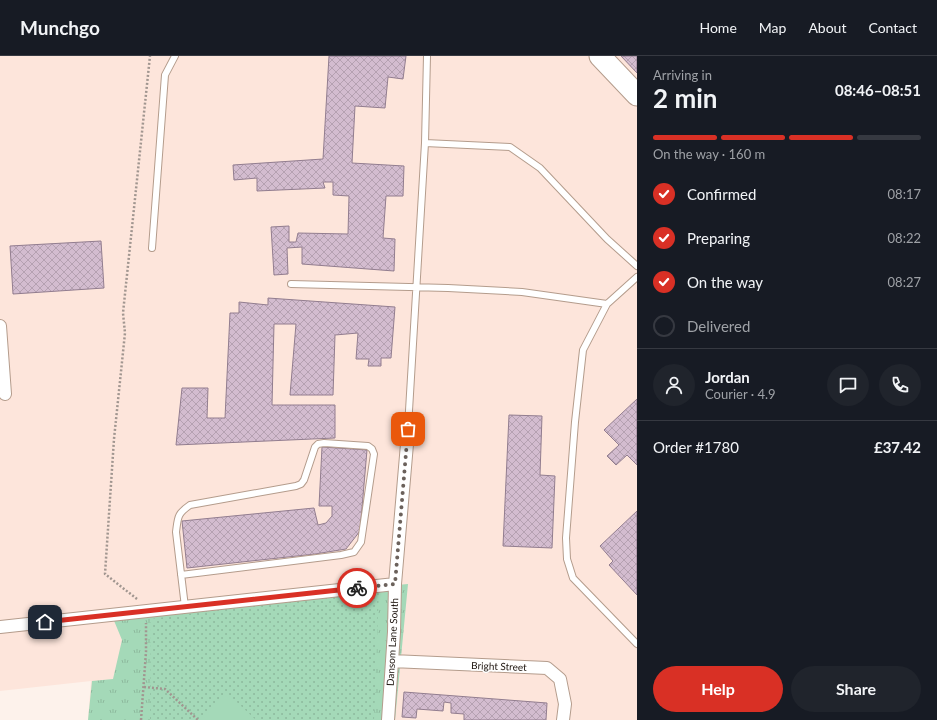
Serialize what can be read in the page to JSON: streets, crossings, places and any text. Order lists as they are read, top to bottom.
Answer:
{
  "streets": {
    "street": ["Dansom Lane South", "Bright Street"]
  },
  "crossings": [
    ["Dansom Lane South", "Bright Street"]
  ],
  "page": {
    "header": "Munchgo",
    "nav": [
      "Home",
      "Map",
      "About",
      "Contact"
    ],
    "heading": ["2 min", "Arriving in", "08:46–08:51"],
    "panel": [
      "Jordan",
      "Courier · 4.9",
      "Order #1780",
      "£37.42"
    ],
    "bar": "On the way · 160 m",
    "list": [
      ["Confirmed", "08:17"],
      ["Preparing", "08:22"],
      ["On the way", "08:27"],
      "Delivered"
    ],
    "buttons": ["Help", "Share"]
  }
}
